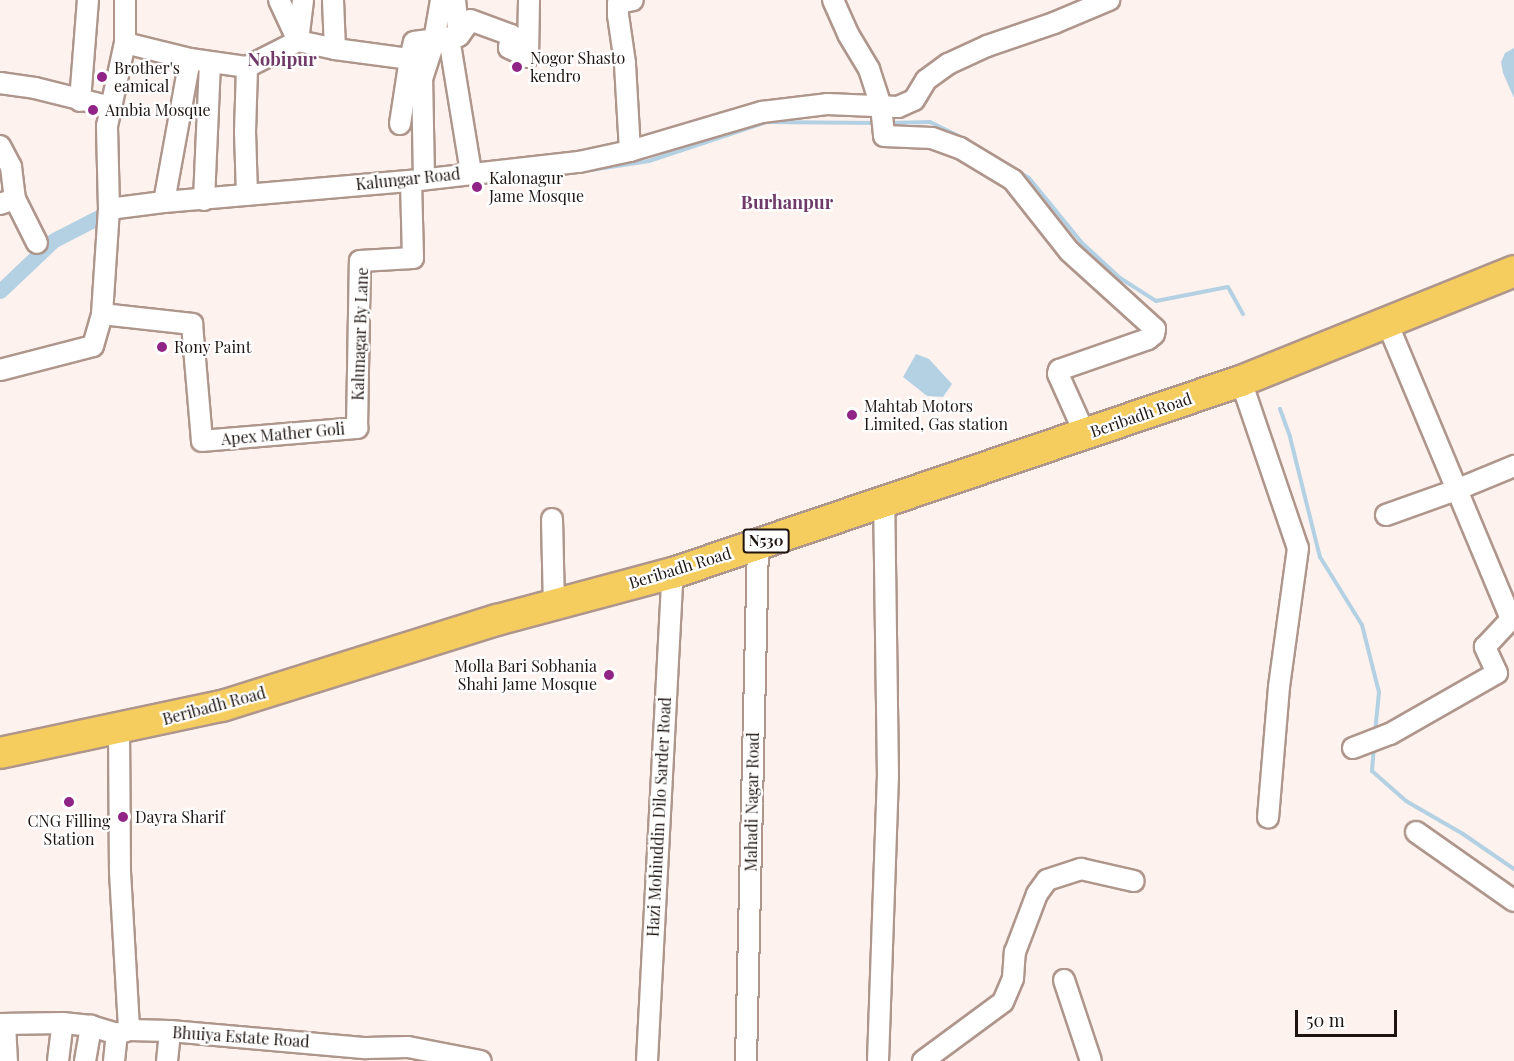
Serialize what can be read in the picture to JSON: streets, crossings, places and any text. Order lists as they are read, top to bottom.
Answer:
{
  "streets": {
    "highway": ["Beribadh Road", "N530"],
    "street": [
      "Kalungar Road",
      "Kalunagar By Lane",
      "Apex Mather Goli",
      "Mahadi Nagar Road",
      "Hazi Mohiuddin Dilo Sarder Road",
      "Bhuiya Estate Road"
    ]
  },
  "crossings": [
    ["Kalungar Road", "Kalunagar By Lane"],
    ["Kalunagar By Lane", "Apex Mather Goli"],
    ["Beribadh Road", "Mahadi Nagar Road"],
    ["Beribadh Road", "Hazi Mohiuddin Dilo Sarder Road"]
  ],
  "districts": ["Nobipur", "Burhanpur"],
  "places": [
    "Nogor Shasto kendro",
    "Brother's eamical",
    "Ambia Mosque",
    "Kalonagur Jame Mosque",
    "Rony Paint",
    "Mahtab Motors Limited, Gas station",
    "Molla Bari Sobhania Shahi Jame Mosque",
    "CNG Filling Station",
    "Dayra Sharif"
  ],
  "scale_bar": "50 m"
}
